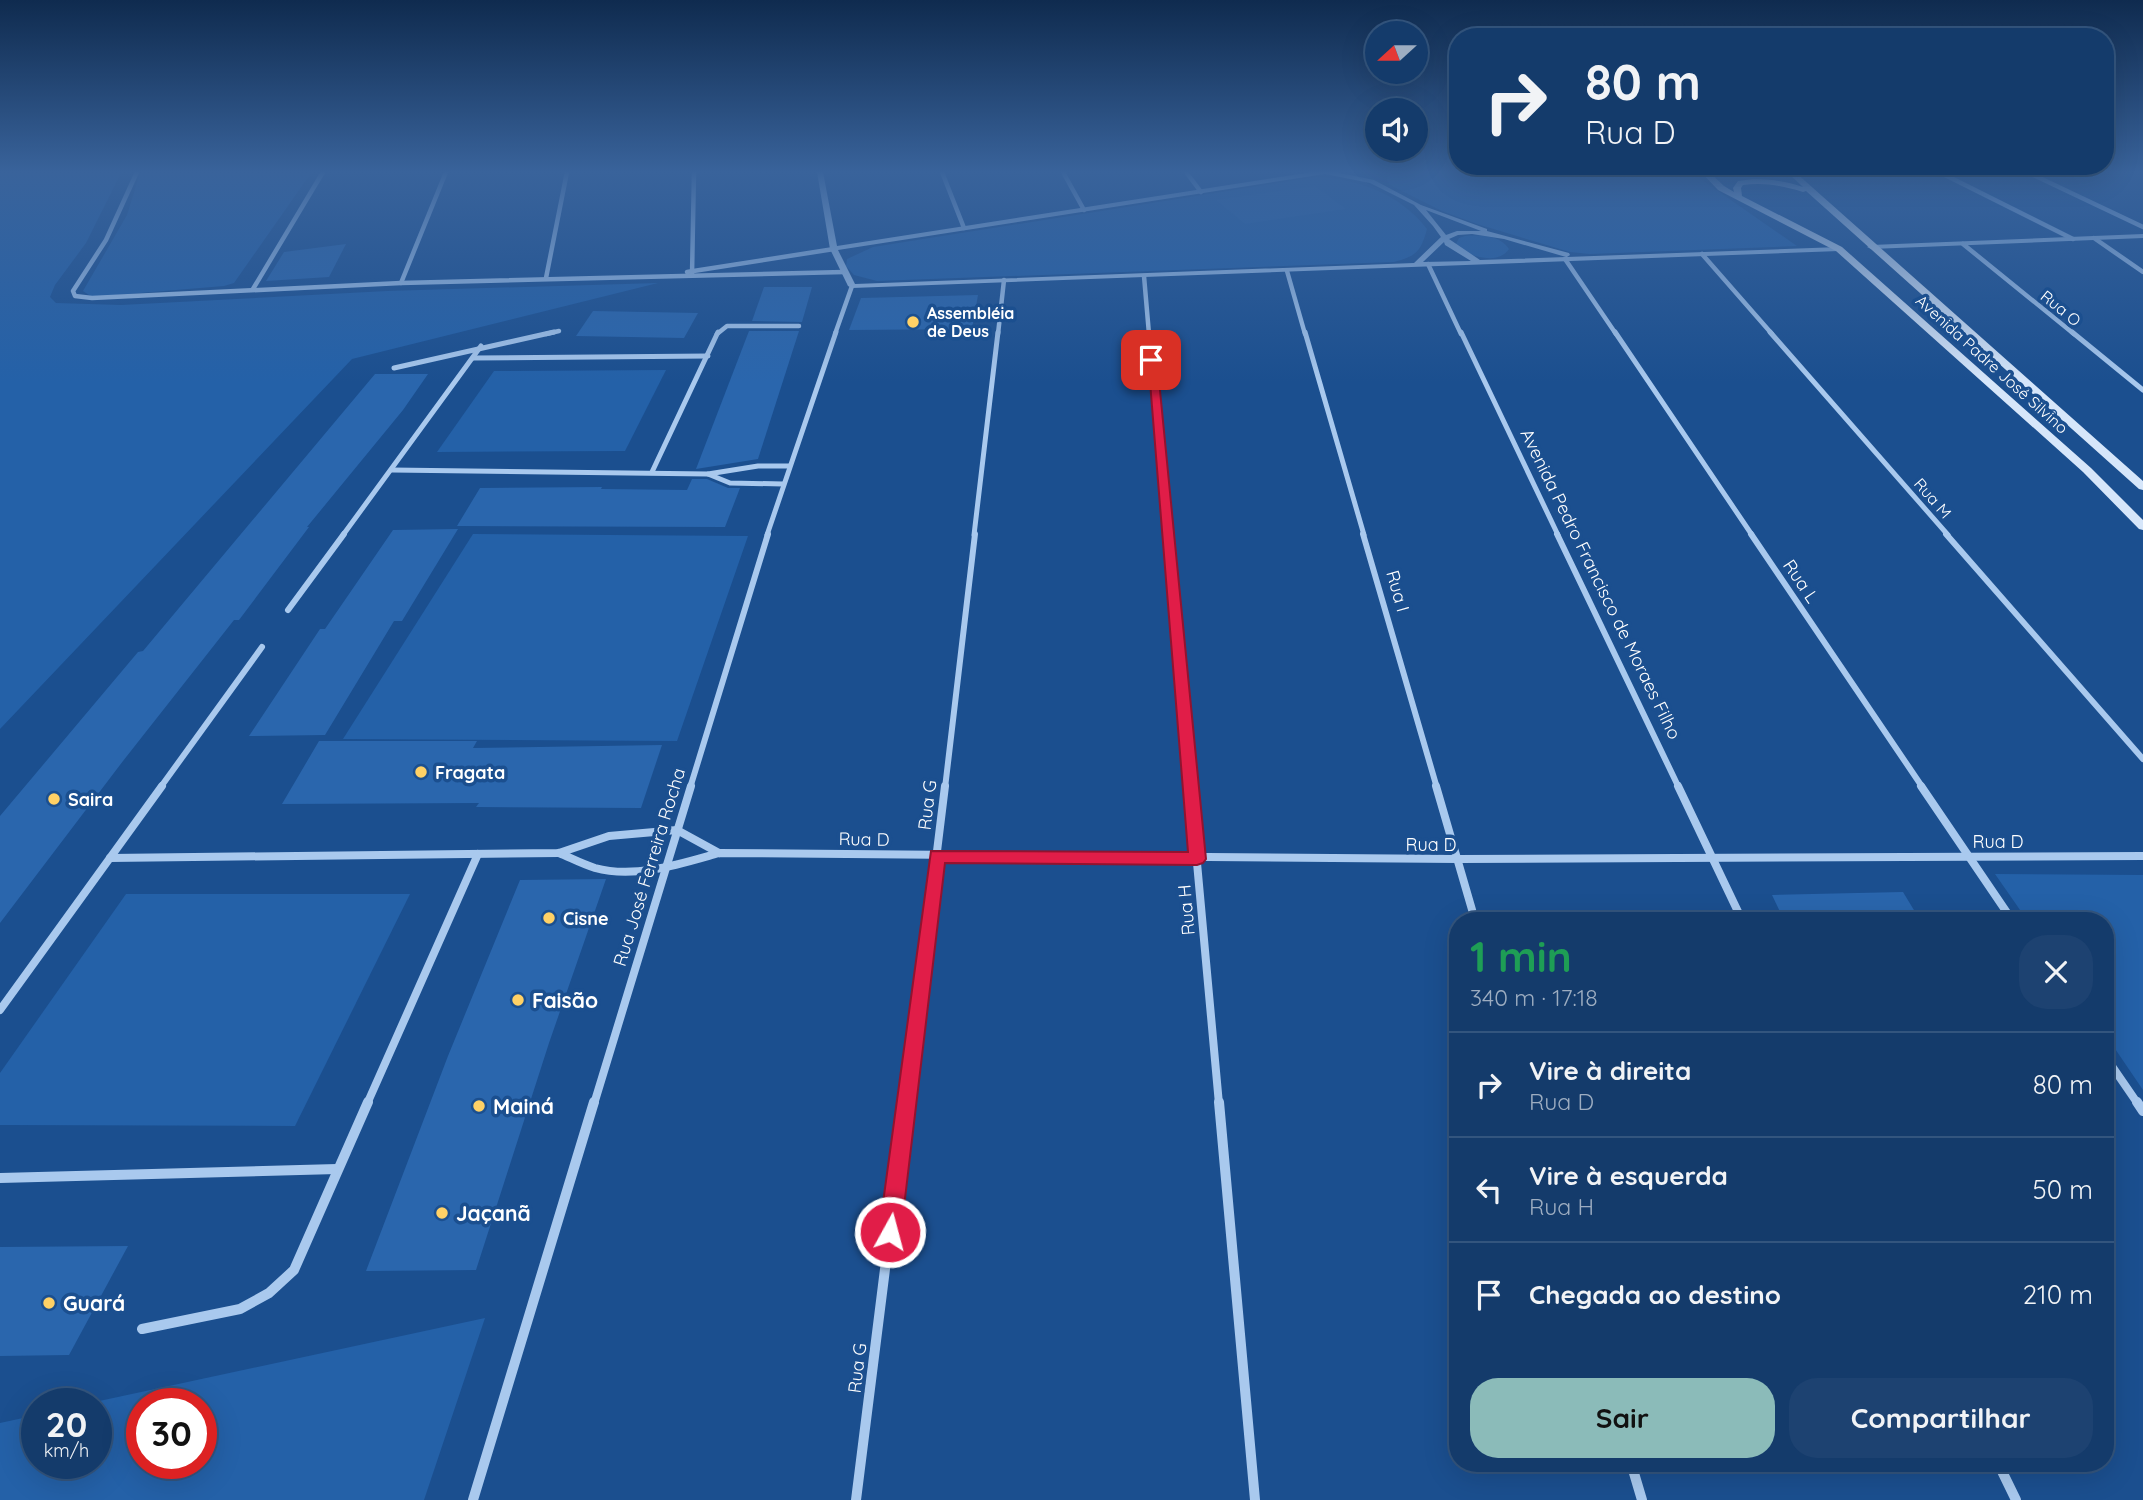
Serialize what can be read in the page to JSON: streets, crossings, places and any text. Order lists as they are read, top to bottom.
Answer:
{
  "streets": {
    "main road": ["Avenida Padre José Silvino"],
    "street": [
      "Rua O",
      "Rua M",
      "Rua L",
      "Avenida Pedro Francisco de Moraes Filho",
      "Rua I",
      "Rua G",
      "Rua D",
      "Rua José Ferreira Rocha",
      "Rua H"
    ]
  },
  "crossings": [
    ["Rua L", "Rua D"],
    ["Avenida Pedro Francisco de Moraes Filho", "Rua D"],
    ["Rua I", "Rua D"],
    ["Rua G", "Rua D"],
    ["Rua D", "Rua José Ferreira Rocha"],
    ["Rua D", "Rua H"]
  ],
  "places": [
    "Assembléia de Deus",
    "Fragata",
    "Saira",
    "Cisne",
    "Faisão",
    "Mainá",
    "Jaçanã",
    "Guará"
  ],
  "north": "left",
  "page": {
    "turn": ["80 m", "Rua D"],
    "heading": ["1 min", "340 m · 17:18"],
    "list": [
      {
        "name": "Vire à direita",
        "note": "Rua D",
        "value": "80 m"
      },
      {
        "name": "Vire à esquerda",
        "note": "Rua H",
        "value": "50 m"
      },
      {
        "name": "Chegada ao destino",
        "value": "210 m"
      }
    ],
    "buttons": ["Sair", "Compartilhar"],
    "speed": "20 km/h",
    "limit": "30"
  }
}
